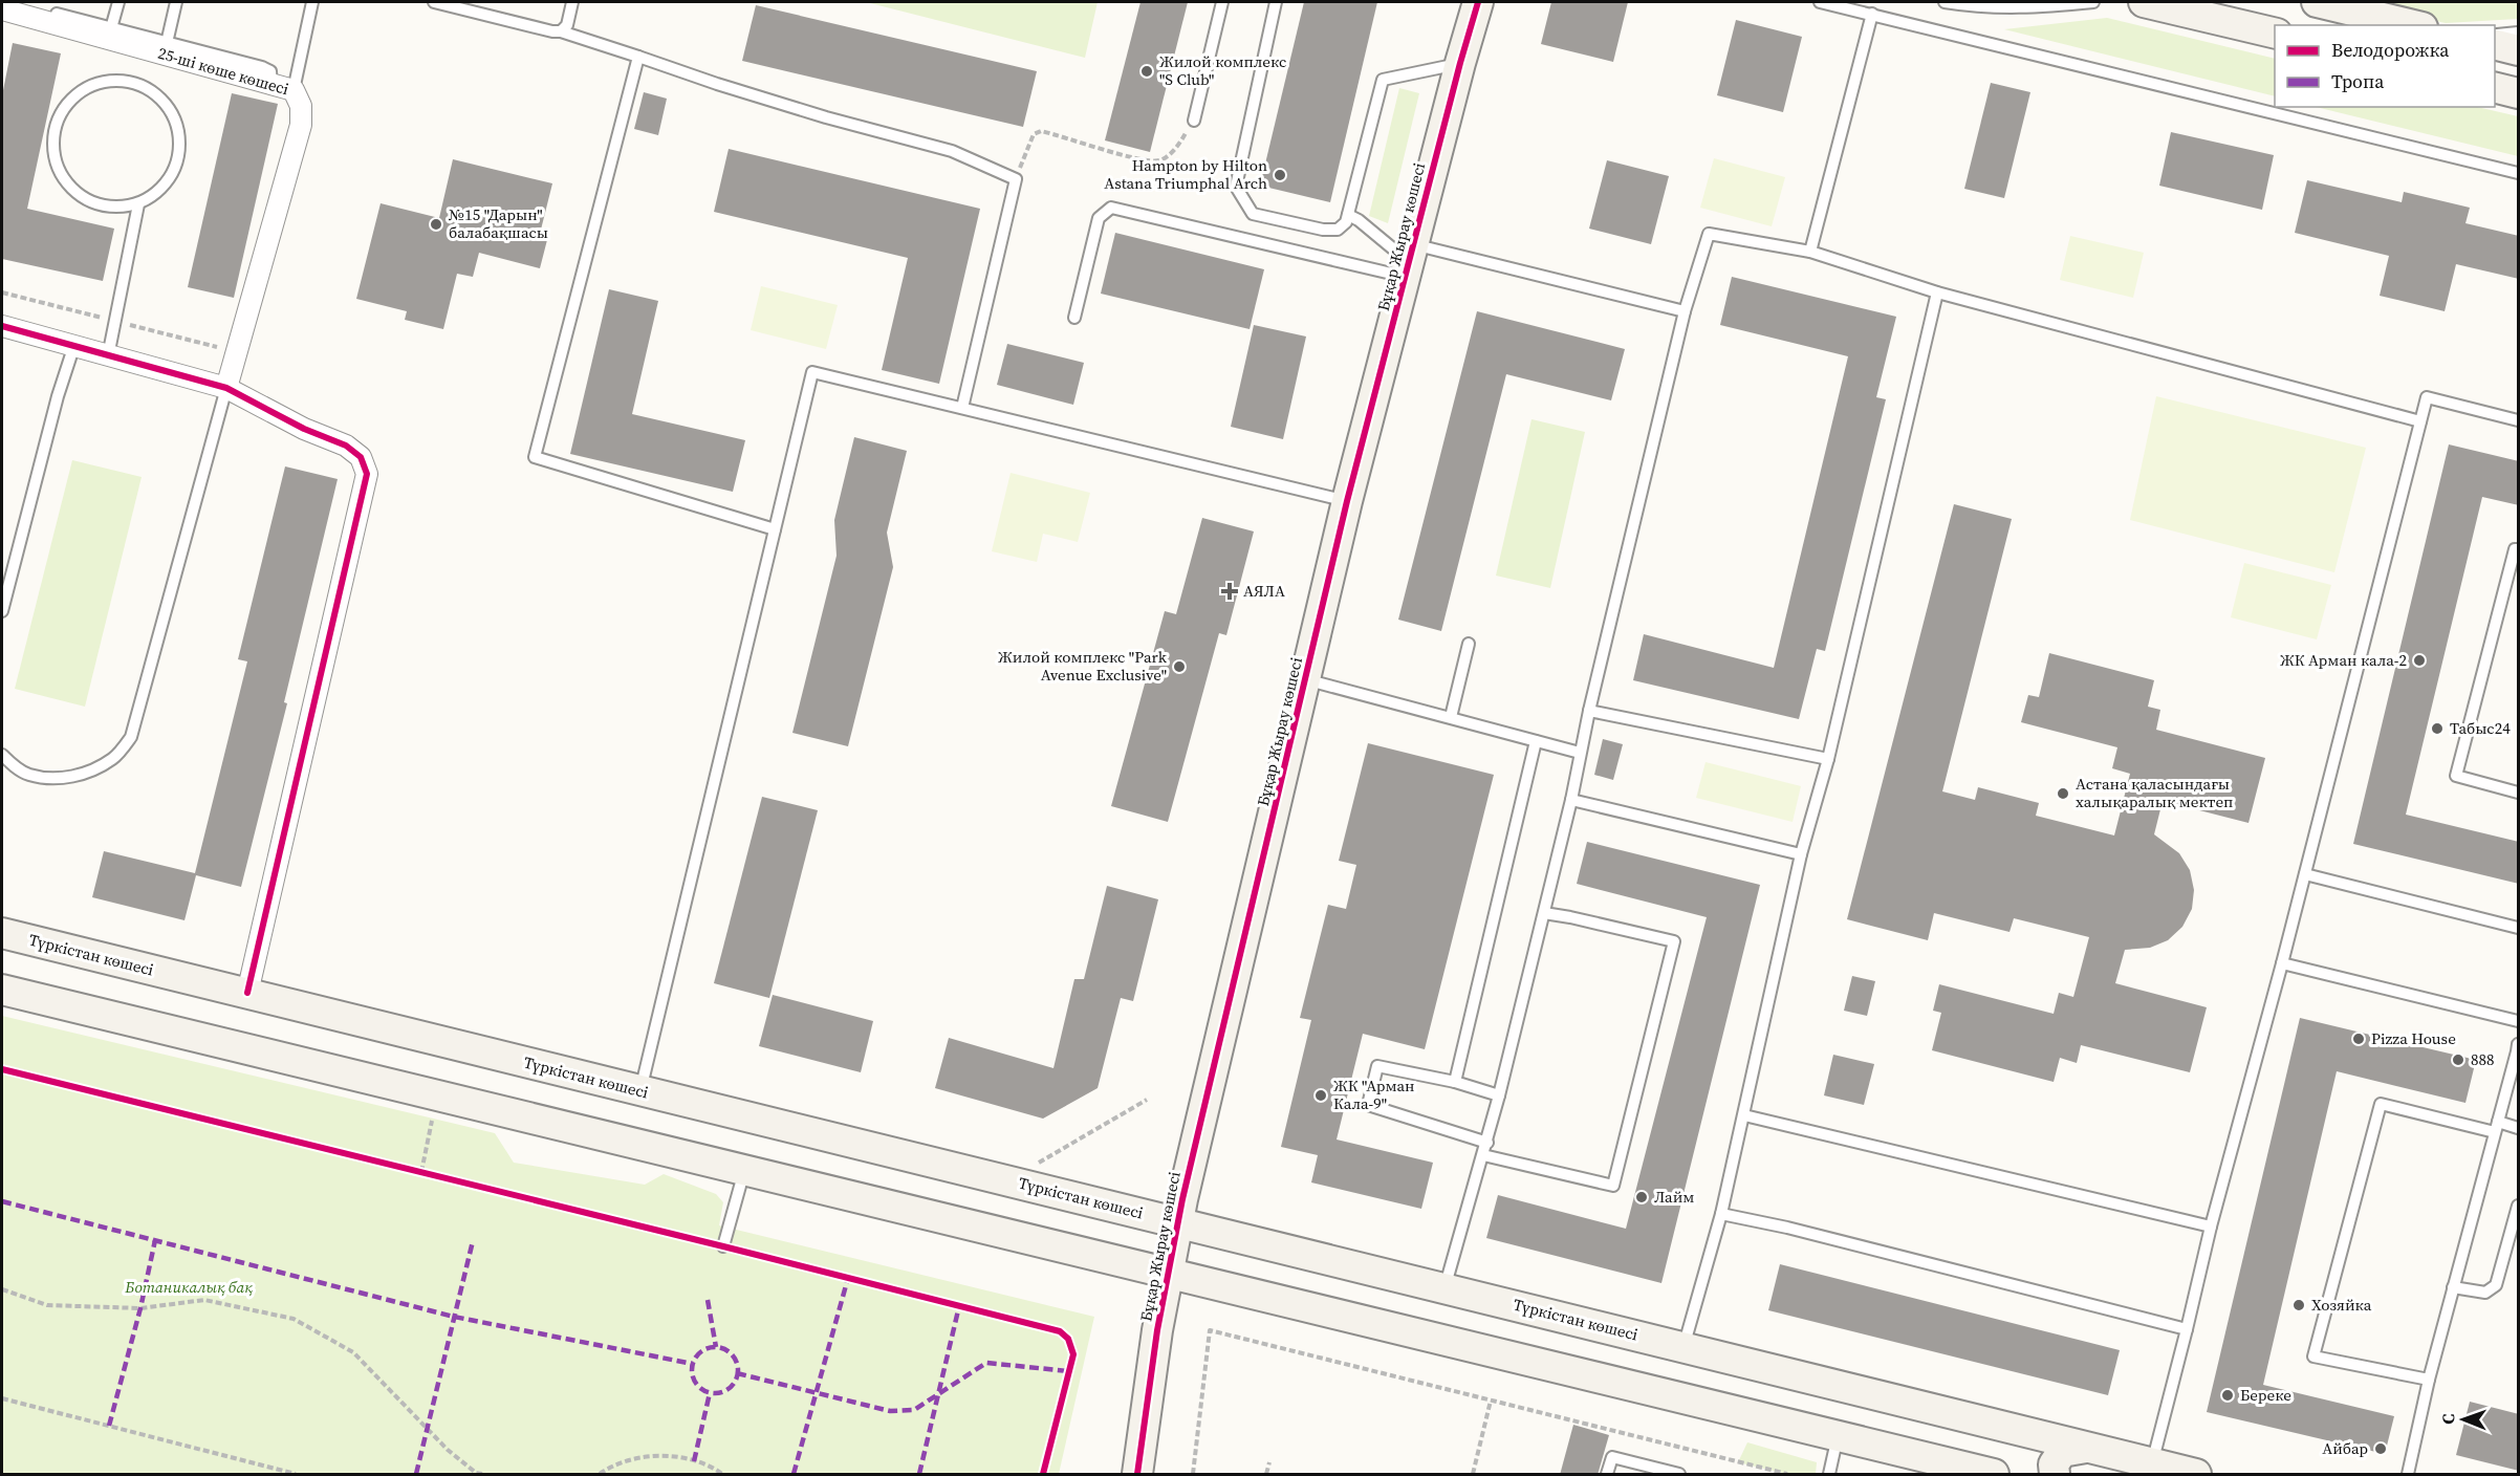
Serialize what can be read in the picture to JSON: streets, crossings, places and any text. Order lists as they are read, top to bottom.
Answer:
{
  "streets": {
    "main road": ["Бұқар Жырау көшесі", "Түркістан көшесі"],
    "street": ["25-ші көше көшесі"]
  },
  "crossings": [
    ["Бұқар Жырау көшесі", "Түркістан көшесі"]
  ],
  "parks": ["Ботаникалық бақ"],
  "places": {
    "other": [
      "Жилой комплекс \"S Club\"",
      "Hampton by Hilton Astana Triumphal Arch",
      "№15 \"Дарын\" балабақшасы",
      "ЖК Арман кала-2",
      "Жилой комплекс \"Park Avenue Exclusive\"",
      "Табыс24",
      "Астана қаласындағы халықаралық мектеп",
      "Pizza House",
      "888",
      "ЖК \"Арман Кала-9\"",
      "Лайм",
      "Хозяйка",
      "Береке",
      "Айбар"
    ],
    "health": ["АЯЛА"]
  },
  "legend": ["Велодорожка", "Тропа"],
  "north": "left"
}
